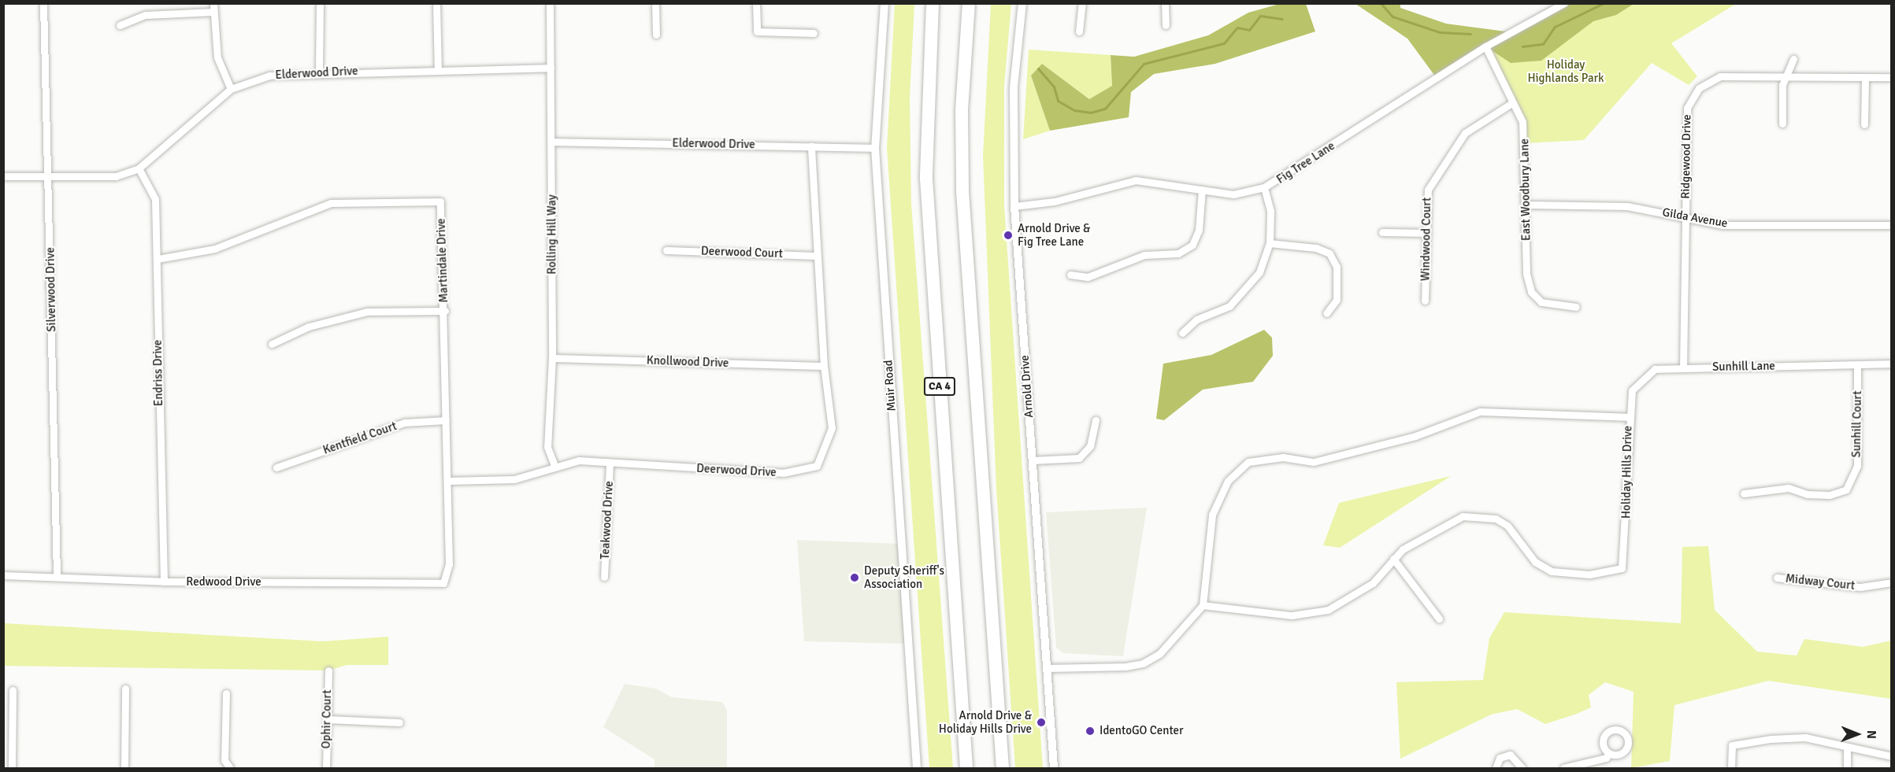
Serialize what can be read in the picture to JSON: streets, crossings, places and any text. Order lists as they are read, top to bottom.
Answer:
{
  "streets": {
    "highway": ["CA 4"],
    "street": [
      "Elderwood Drive",
      "Ridgewood Drive",
      "Fig Tree Lane",
      "East Woodbury Lane",
      "Gilda Avenue",
      "Rolling Hill Way",
      "Windwood Court",
      "Deerwood Court",
      "Martindale Drive",
      "Silverwood Drive",
      "Knollwood Drive",
      "Sunhill Lane",
      "Endriss Drive",
      "Muir Road",
      "Arnold Drive",
      "Sunhill Court",
      "Kentfield Court",
      "Deerwood Drive",
      "Holiday Hills Drive",
      "Teakwood Drive",
      "Redwood Drive",
      "Midway Court",
      "Ophir Court"
    ]
  },
  "crossings": [
    ["Elderwood Drive", "Rolling Hill Way"],
    ["Elderwood Drive", "Silverwood Drive"],
    ["Elderwood Drive", "Endriss Drive"],
    ["Elderwood Drive", "Muir Road"],
    ["Elderwood Drive", "Deerwood Drive"],
    ["Ridgewood Drive", "Gilda Avenue"],
    ["Ridgewood Drive", "Sunhill Lane"],
    ["Fig Tree Lane", "East Woodbury Lane"],
    ["Fig Tree Lane", "Arnold Drive"],
    ["East Woodbury Lane", "Gilda Avenue"],
    ["East Woodbury Lane", "Windwood Court"],
    ["Rolling Hill Way", "Knollwood Drive"],
    ["Rolling Hill Way", "Deerwood Drive"],
    ["Deerwood Court", "Deerwood Drive"],
    ["Martindale Drive", "Endriss Drive"],
    ["Martindale Drive", "Kentfield Court"],
    ["Martindale Drive", "Deerwood Drive"],
    ["Martindale Drive", "Redwood Drive"],
    ["Silverwood Drive", "Redwood Drive"],
    ["Knollwood Drive", "Deerwood Drive"],
    ["Sunhill Lane", "Sunhill Court"],
    ["Sunhill Lane", "Holiday Hills Drive"],
    ["Endriss Drive", "Redwood Drive"],
    ["Deerwood Drive", "Teakwood Drive"]
  ],
  "parks": ["Holiday Highlands Park"],
  "places": [
    "Arnold Drive & Fig Tree Lane",
    "Deputy Sheriff's Association",
    "Arnold Drive & Holiday Hills Drive",
    "IdentoGO Center"
  ],
  "north": "right"
}
